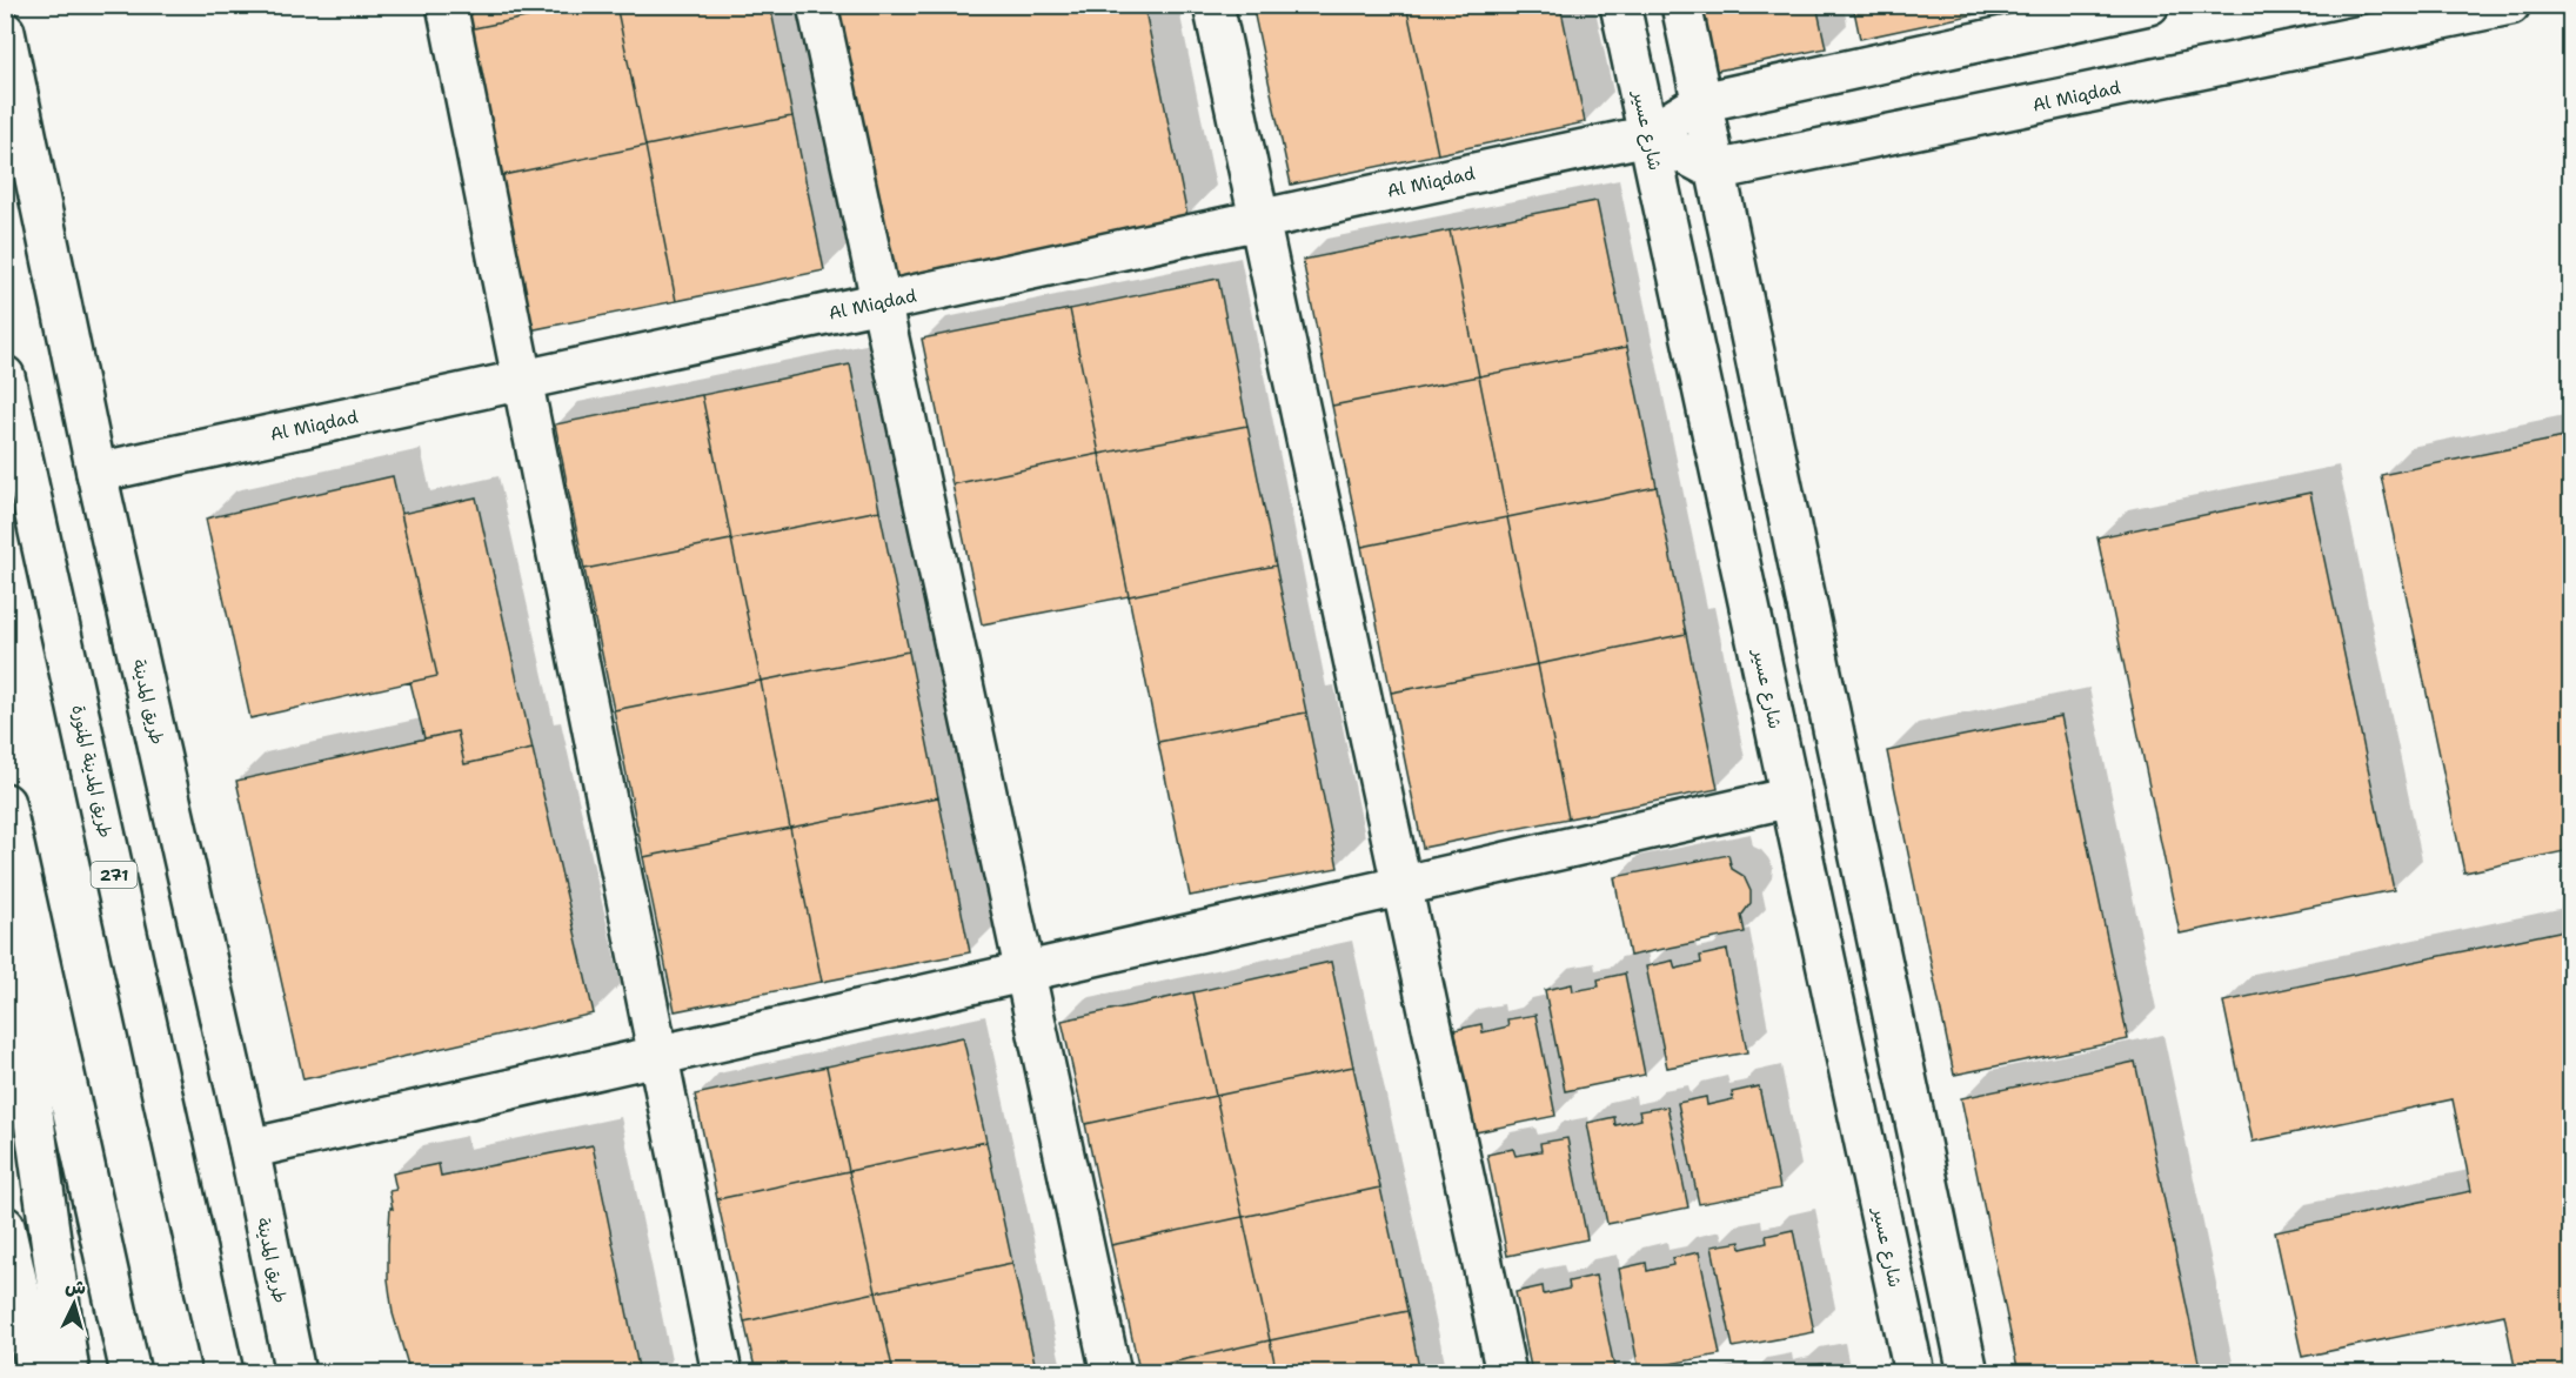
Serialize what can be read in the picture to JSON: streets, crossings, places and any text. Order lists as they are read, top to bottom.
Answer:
{
  "streets": {
    "main road": [
      "Al Miqdad",
      "شارع عسير",
      "طريق المدينة",
      "طريق المدينة المنورة",
      "271"
    ]
  },
  "crossings": [
    ["Al Miqdad", "شارع عسير"],
    ["Al Miqdad", "طريق المدينة"]
  ],
  "north": "top"
}
